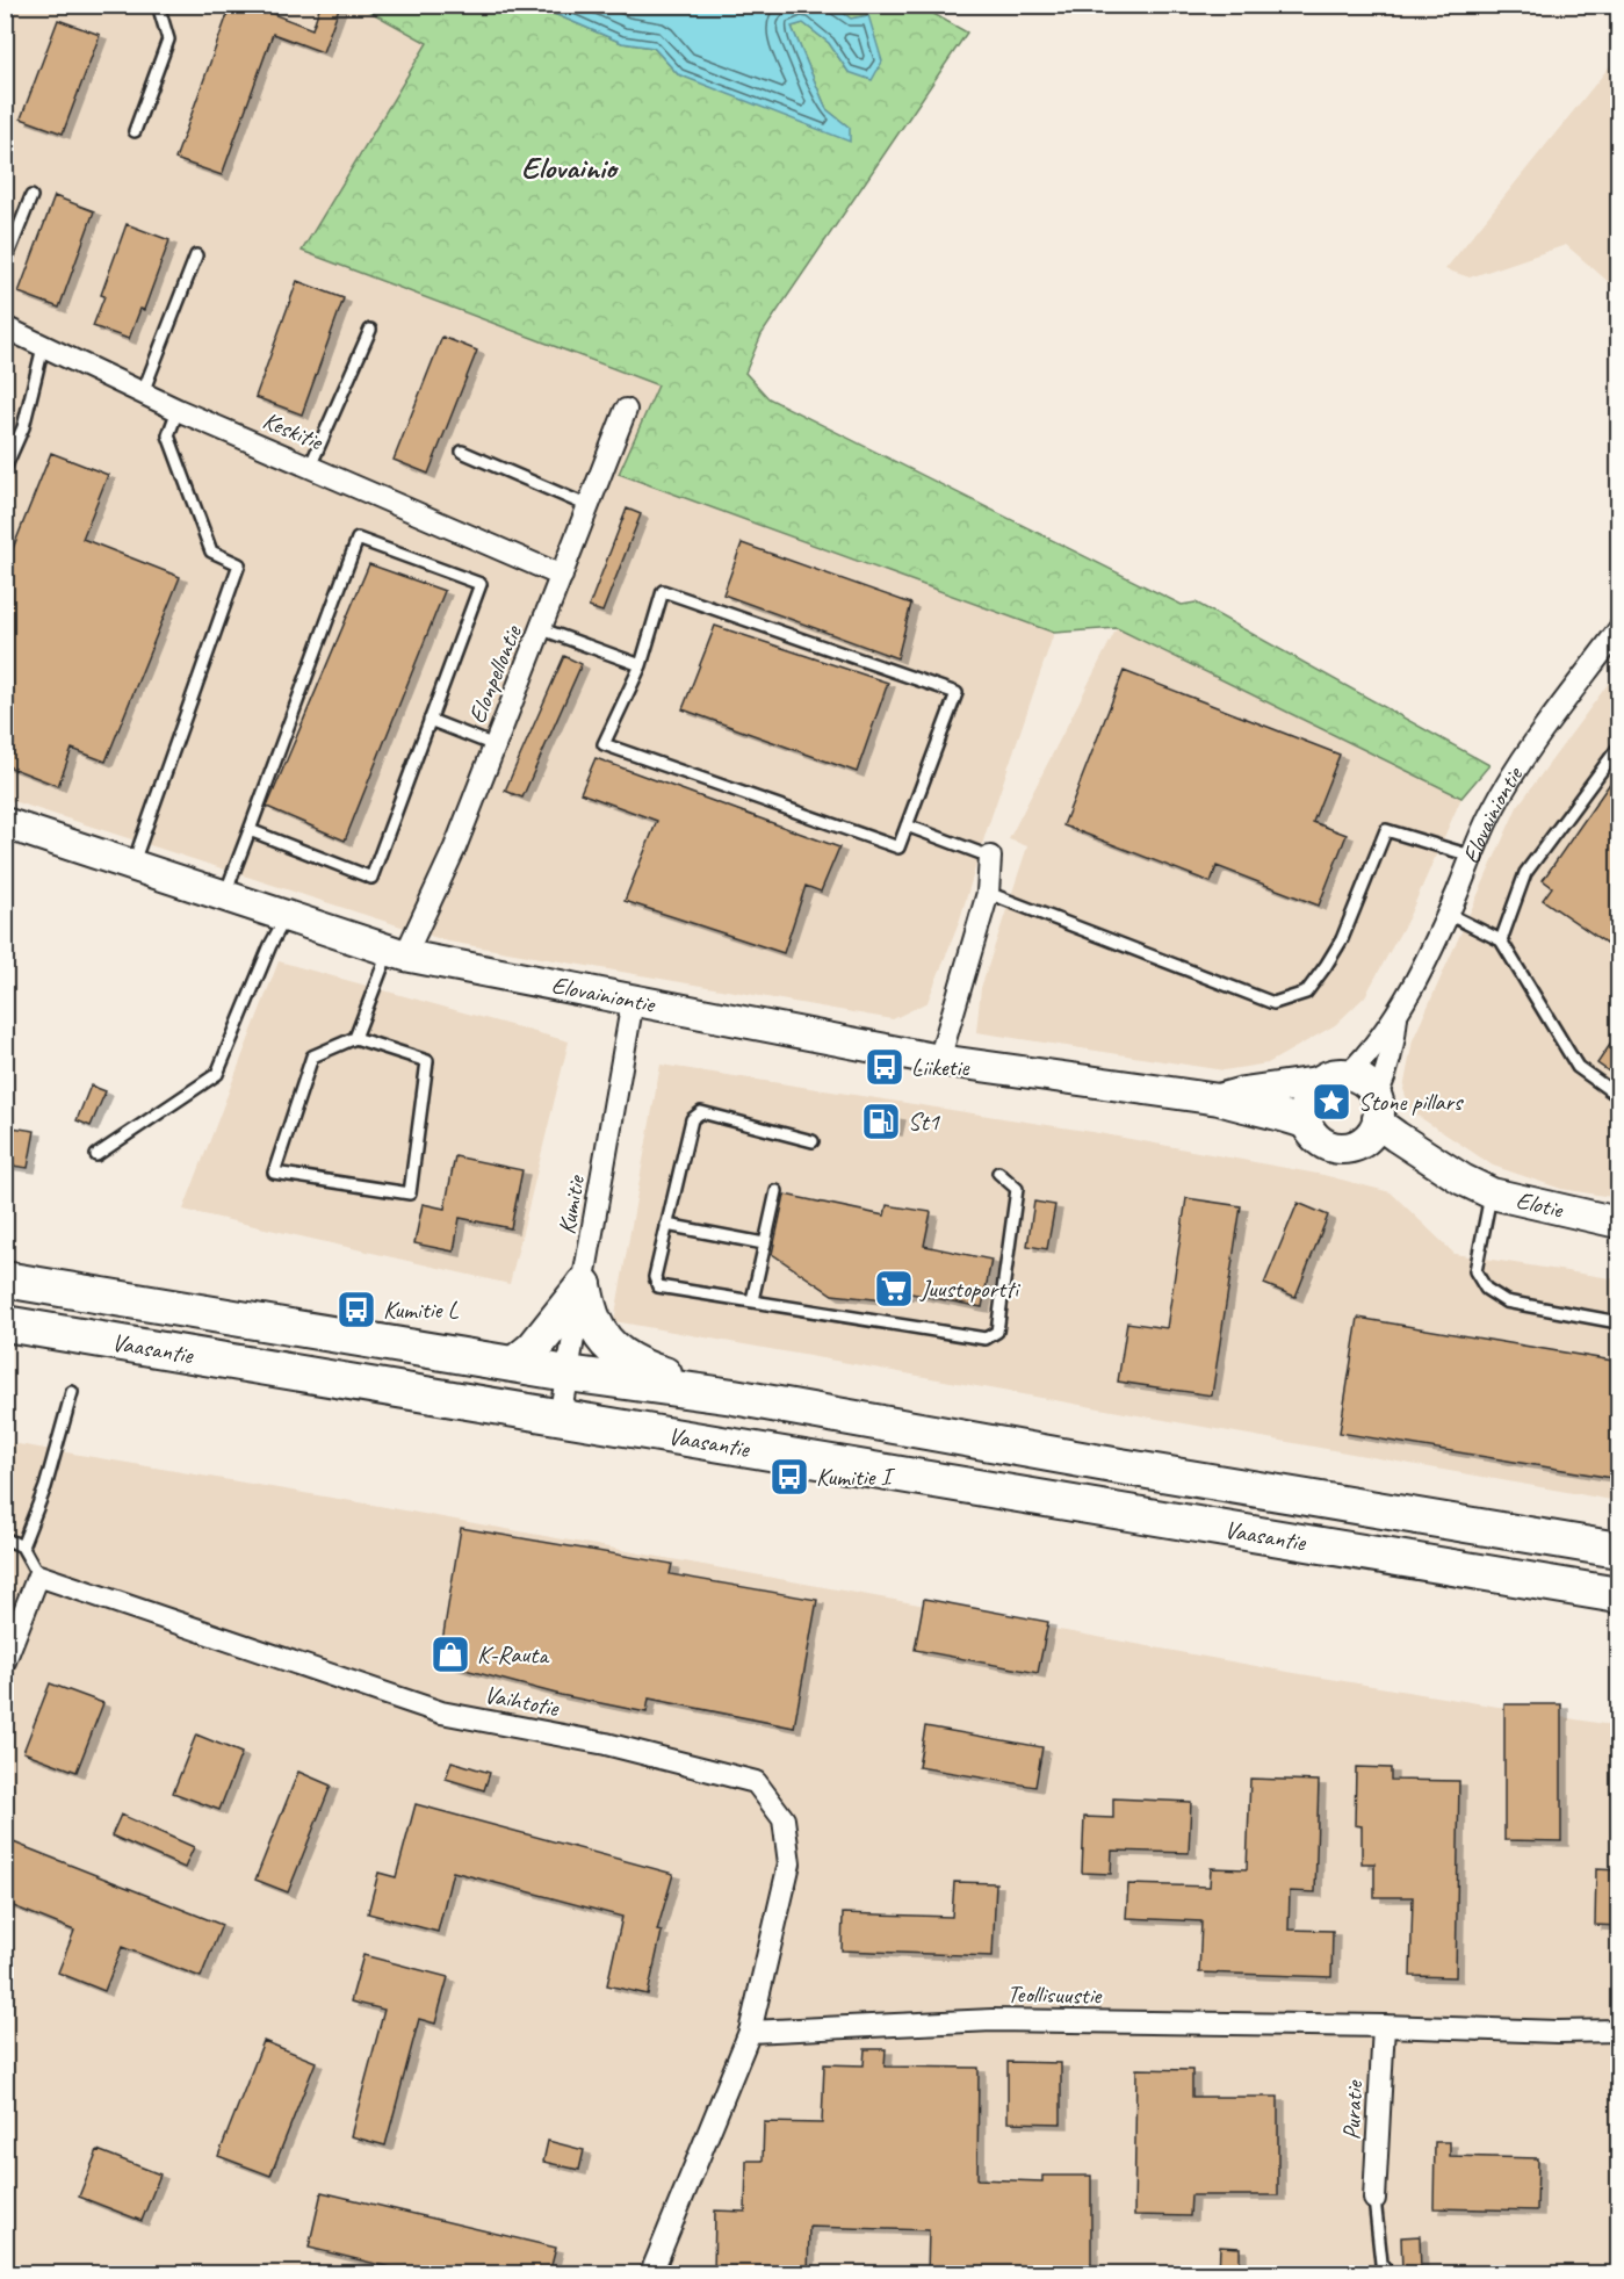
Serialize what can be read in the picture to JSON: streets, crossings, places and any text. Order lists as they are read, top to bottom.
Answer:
{
  "streets": {
    "highway": ["Vaasantie"],
    "main road": ["Elovainiontie", "Elotie"],
    "street": [
      "Keskitie",
      "Elonpellontie",
      "Kumitie",
      "Vaihtotie",
      "Teollisuustie",
      "Puratie"
    ]
  },
  "crossings": [
    ["Keskitie", "Elonpellontie"],
    ["Elonpellontie", "Elovainiontie"],
    ["Elovainiontie", "Elotie"],
    ["Elovainiontie", "Kumitie"],
    ["Kumitie", "Vaasantie"],
    ["Vaihtotie", "Teollisuustie"],
    ["Teollisuustie", "Puratie"]
  ],
  "districts": ["Elovainio"],
  "places": {
    "bus stop": ["Liiketie", "Kumitie L", "Kumitie I"],
    "place": ["Stone pillars"],
    "fuel station": ["St1"],
    "supermarket": ["Juustoportti"],
    "shop": ["K-Rauta"]
  }
}
